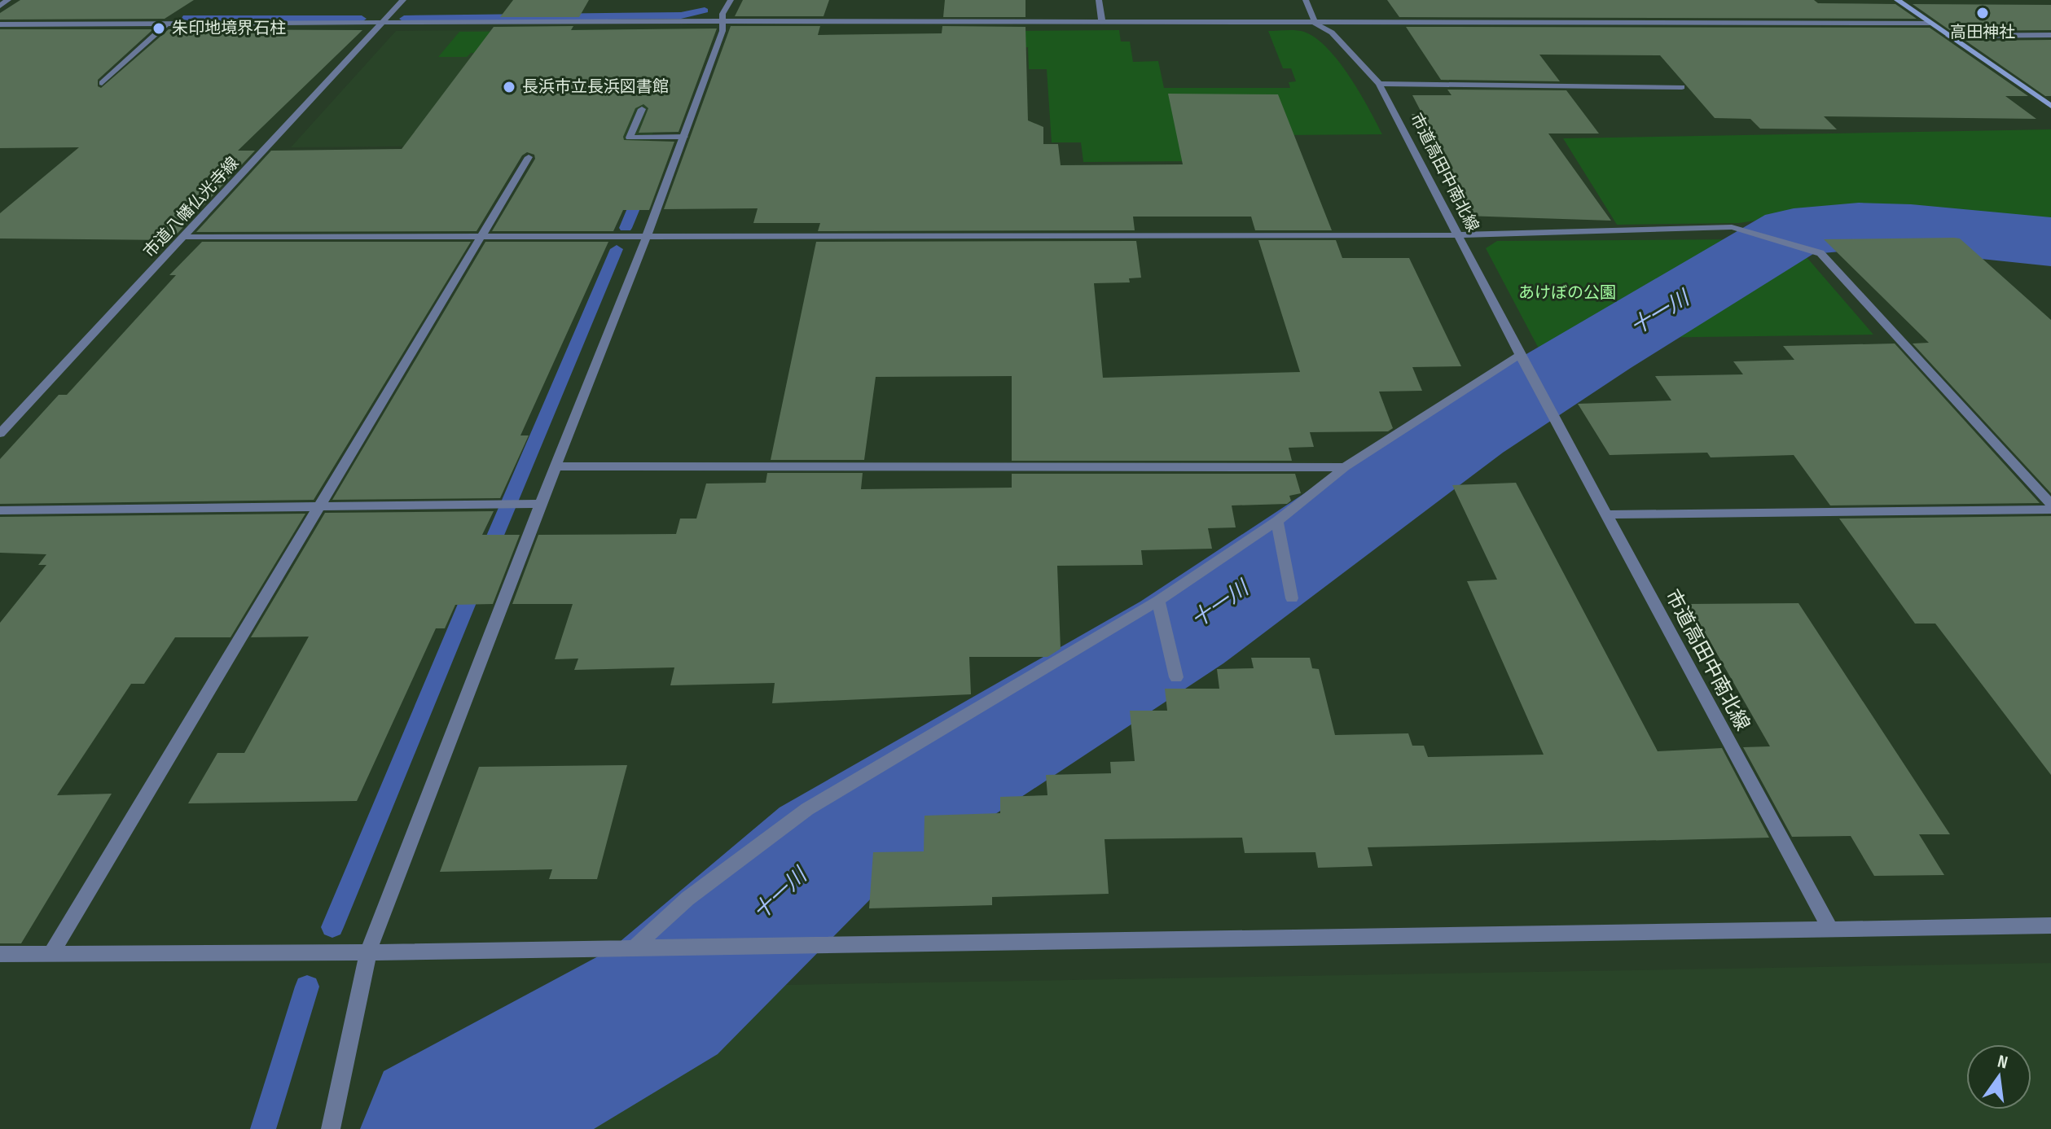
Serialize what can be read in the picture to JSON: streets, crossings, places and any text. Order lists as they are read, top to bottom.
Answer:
{
  "streets": {
    "street": ["市道高田中南北線", "市道八幡仏光寺線"]
  },
  "water": ["十一川"],
  "parks": ["あけぼの公園"],
  "places": ["高田神社", "朱印地境界石柱", "長浜市立長浜図書館"],
  "north": "top"
}
